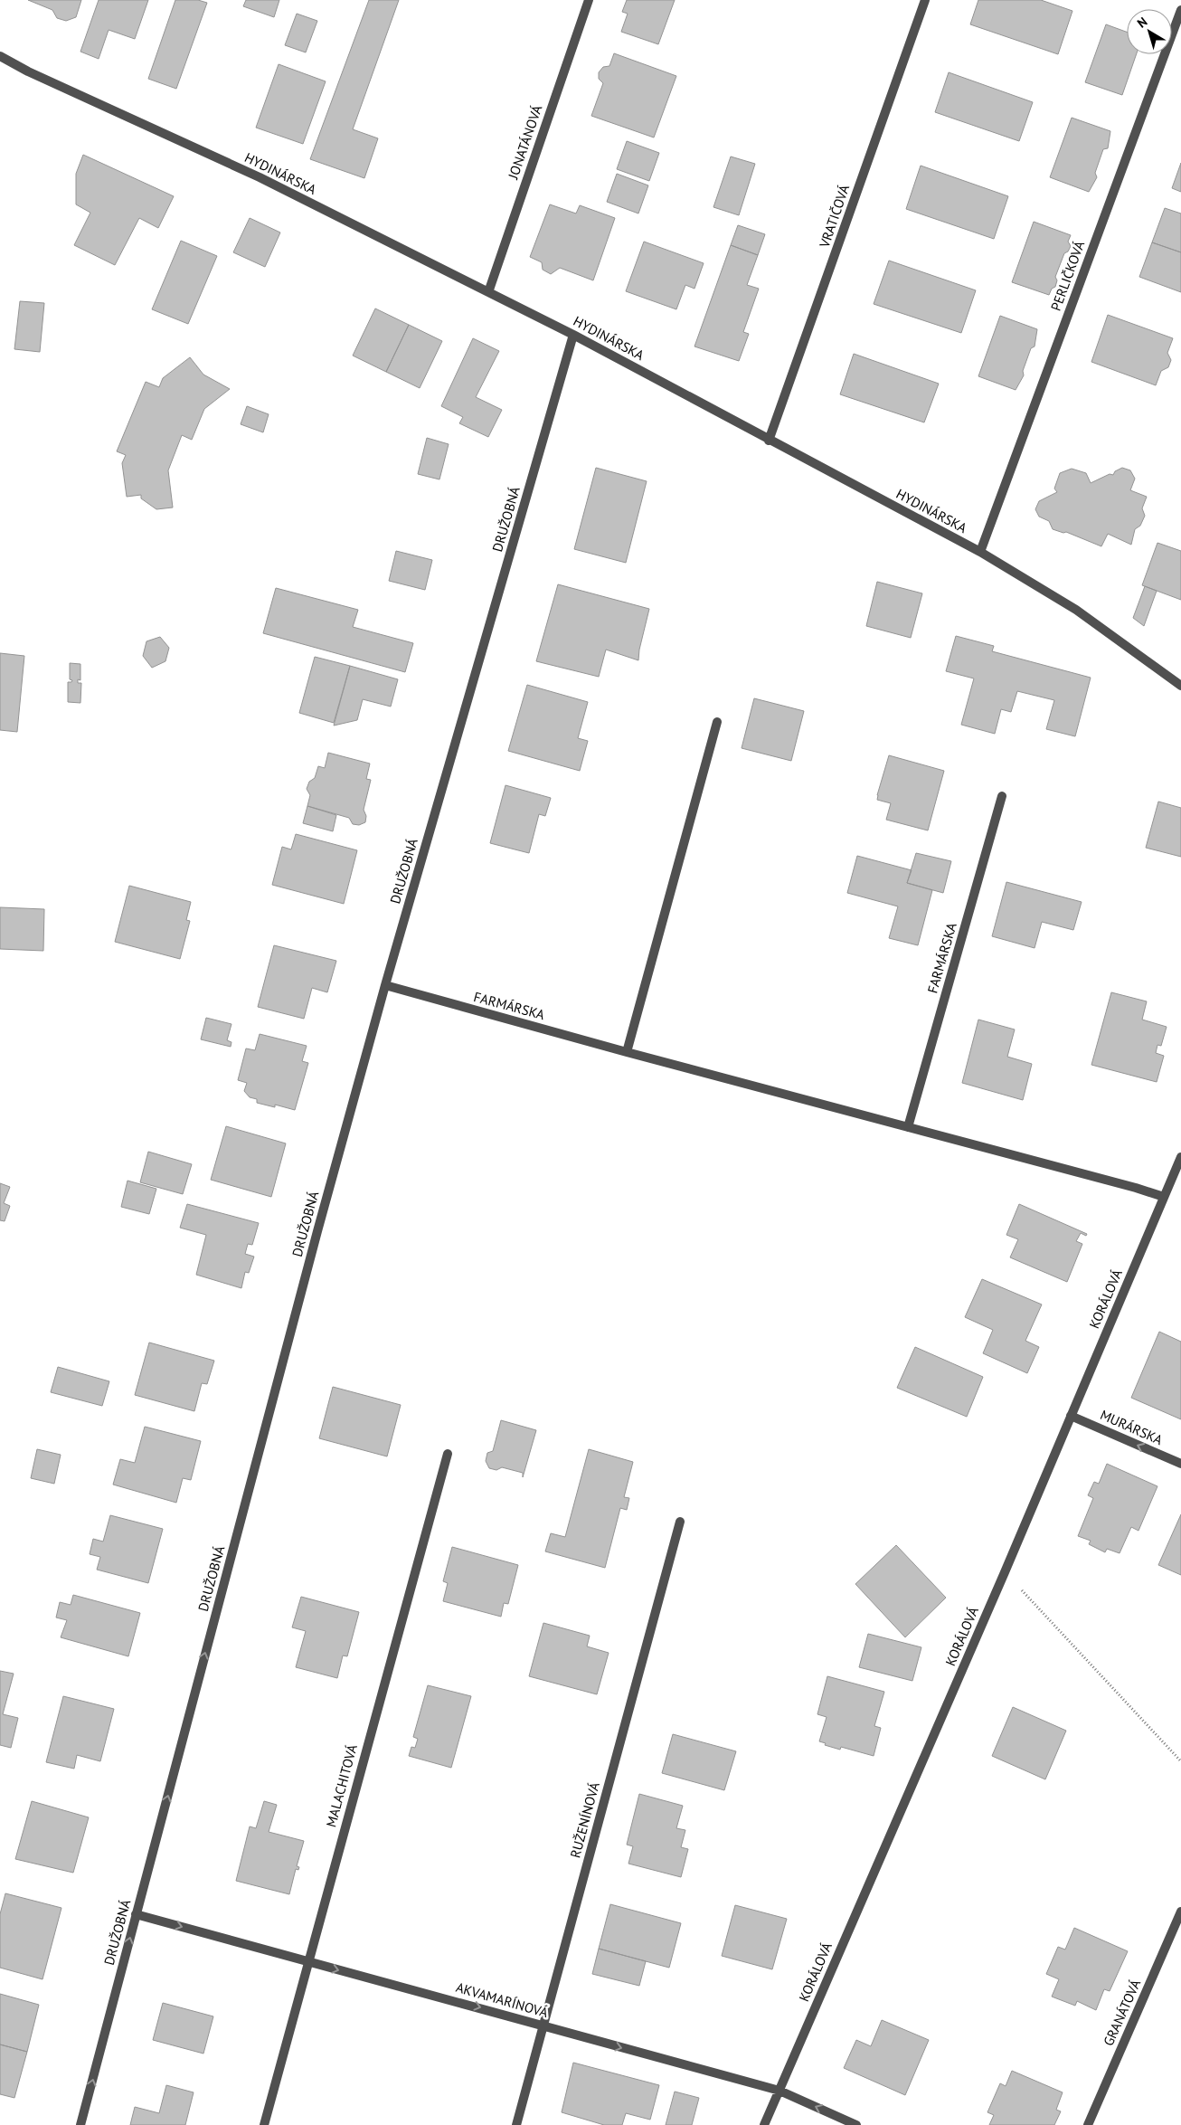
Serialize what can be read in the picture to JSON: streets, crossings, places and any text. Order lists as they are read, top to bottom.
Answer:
{
  "streets": {
    "street": [
      "JONATÁNOVÁ",
      "HYDINÁRSKA",
      "VRATIČOVÁ",
      "PERLIČKOVÁ",
      "DRUŽOBNÁ",
      "FARMÁRSKA",
      "KORÁLOVÁ",
      "MURÁRSKA",
      "MALACHITOVÁ",
      "RUŽENÍNOVÁ",
      "AKVAMARÍNOVÁ",
      "GRANÁTOVÁ"
    ]
  },
  "crossings": [
    ["JONATÁNOVÁ", "HYDINÁRSKA"],
    ["HYDINÁRSKA", "VRATIČOVÁ"],
    ["HYDINÁRSKA", "PERLIČKOVÁ"],
    ["HYDINÁRSKA", "DRUŽOBNÁ"],
    ["DRUŽOBNÁ", "FARMÁRSKA"],
    ["DRUŽOBNÁ", "AKVAMARÍNOVÁ"],
    ["FARMÁRSKA", "KORÁLOVÁ"],
    ["KORÁLOVÁ", "MURÁRSKA"],
    ["KORÁLOVÁ", "AKVAMARÍNOVÁ"],
    ["MALACHITOVÁ", "AKVAMARÍNOVÁ"],
    ["RUŽENÍNOVÁ", "AKVAMARÍNOVÁ"]
  ],
  "one_way": ["DRUŽOBNÁ", "MURÁRSKA"],
  "north": "top left"
}
